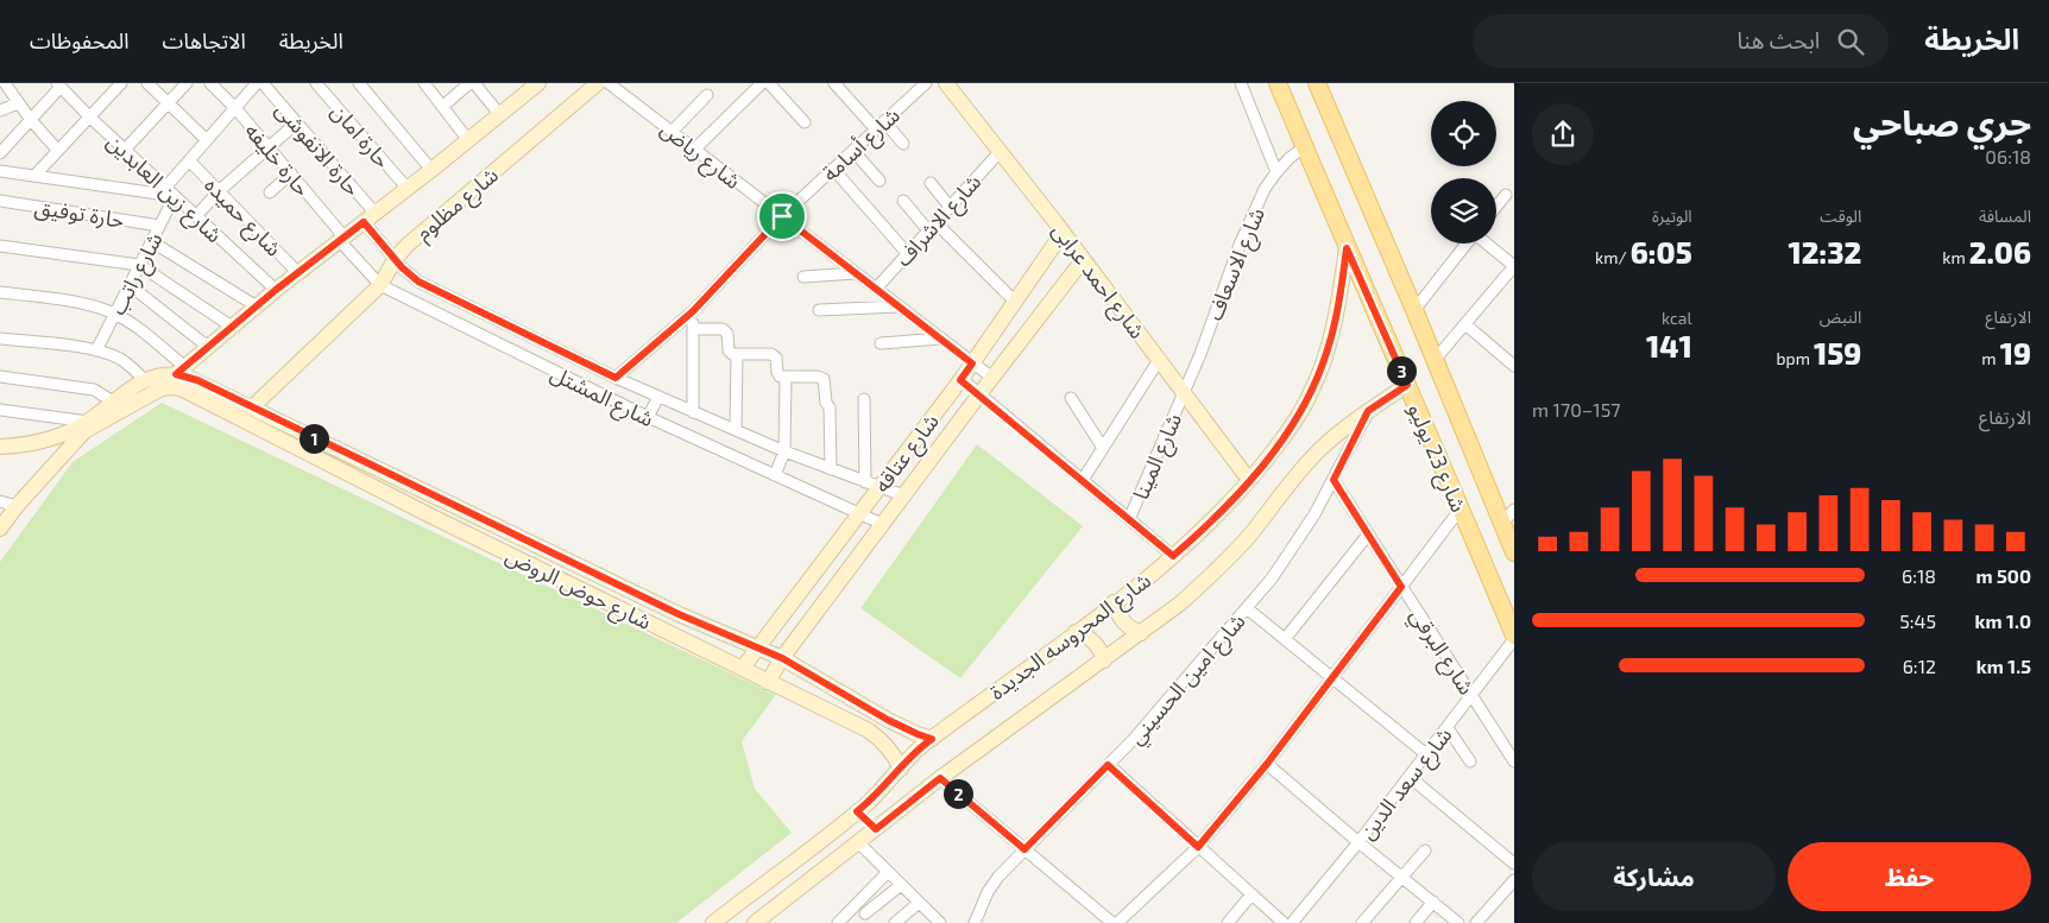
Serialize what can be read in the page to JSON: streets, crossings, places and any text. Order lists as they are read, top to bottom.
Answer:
{
  "streets": {
    "main road": [
      "شارع مظلوم",
      "شارع احمد عرابى",
      "شارع عتاقه",
      "شارع 23 يوليو",
      "شارع حوض الروض",
      "شارع المحروسه الجديدة"
    ],
    "street": [
      "حارة امان",
      "شارع أسامة",
      "حارة الانفوشى",
      "شارع رياض",
      "حارة خليفه",
      "شارع زين العابدين",
      "حارة توفيق",
      "شارع حميده",
      "شارع الاشراف",
      "شارع الاسعاف",
      "شارع راتب",
      "شارع المشتل",
      "شارع المينا",
      "شارع البرقي",
      "شارع امين الحسيني",
      "شارع سعد الدين"
    ]
  },
  "crossings": [
    ["حارة امان", "شارع مظلوم"],
    ["شارع أسامة", "شارع رياض"],
    ["شارع أسامة", "شارع المشتل"],
    ["حارة الانفوشى", "شارع مظلوم"],
    ["حارة الانفوشى", "شارع المشتل"],
    ["شارع رياض", "شارع الاشراف"],
    ["شارع رياض", "شارع عتاقه"],
    ["حارة خليفه", "شارع مظلوم"],
    ["حارة خليفه", "شارع المشتل"],
    ["شارع زين العابدين", "شارع مظلوم"],
    ["شارع زين العابدين", "شارع راتب"],
    ["شارع مظلوم", "شارع حميده"],
    ["شارع مظلوم", "شارع المشتل"],
    ["شارع مظلوم", "شارع حوض الروض"],
    ["حارة توفيق", "شارع راتب"],
    ["شارع الاشراف", "شارع احمد عرابى"],
    ["شارع الاسعاف", "شارع احمد عرابى"],
    ["شارع الاسعاف", "شارع المينا"],
    ["شارع الاسعاف", "شارع 23 يوليو"],
    ["شارع احمد عرابى", "شارع عتاقه"],
    ["شارع احمد عرابى", "شارع المينا"],
    ["شارع احمد عرابى", "شارع المحروسه الجديدة"],
    ["شارع المشتل", "شارع عتاقه"],
    ["شارع عتاقه", "شارع حوض الروض"],
    ["شارع 23 يوليو", "شارع المحروسه الجديدة"],
    ["شارع 23 يوليو", "شارع سعد الدين"],
    ["شارع حوض الروض", "شارع المحروسه الجديدة"],
    ["شارع المحروسه الجديدة", "شارع امين الحسيني"],
    ["شارع البرقي", "شارع امين الحسيني"],
    ["شارع البرقي", "شارع سعد الدين"]
  ],
  "page": {
    "header": "الخريطة",
    "search": "ابحث هنا",
    "nav": ["الخريطة", "الاتجاهات", "المحفوظات"],
    "heading": ["جري صباحي", "06:18"],
    "stats": [
      ["المسافة", "2.06 km"],
      ["الوقت", "12:32"],
      ["الوتيرة", "6:05 /km"],
      ["الارتفاع", "19 m"],
      ["النبض", "159 bpm"],
      ["kcal", "141"]
    ],
    "pins": ["3", "1", "2"],
    "chart": ["الارتفاع", "157–170 m"],
    "list": [
      {
        "name": "500 m",
        "note": "6:18"
      },
      {
        "name": "1.0 km",
        "note": "5:45"
      },
      {
        "name": "1.5 km",
        "note": "6:12"
      }
    ],
    "buttons": ["حفظ", "مشاركة"]
  }
}
